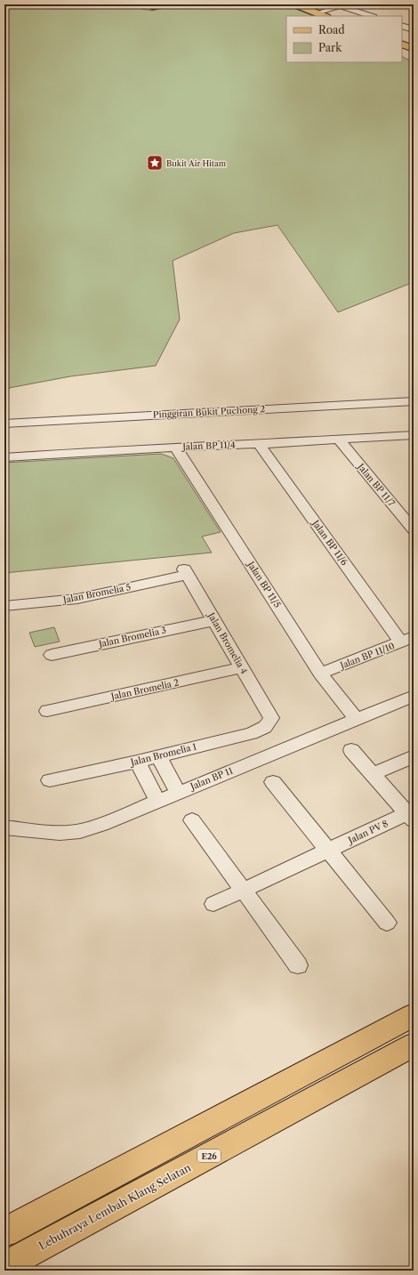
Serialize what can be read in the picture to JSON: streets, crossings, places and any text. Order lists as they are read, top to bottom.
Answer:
{
  "streets": {
    "highway": ["E26", "Lebuhraya Lembah Klang Selatan"],
    "street": [
      "Pinggiran Bukit Puchong 2",
      "Jalan BP 11/4",
      "Jalan BP 11/7",
      "Jalan BP 11/6",
      "Jalan BP 11/5",
      "Jalan Bromelia 5",
      "Jalan Bromelia 3",
      "Jalan Bromelia 4",
      "Jalan BP 11/10",
      "Jalan Bromelia 2",
      "Jalan Bromelia 1",
      "Jalan BP 11",
      "Jalan PV 8"
    ]
  },
  "crossings": [
    ["Jalan BP 11/4", "Jalan BP 11/7"],
    ["Jalan BP 11/4", "Jalan BP 11/6"],
    ["Jalan BP 11/4", "Jalan BP 11/5"],
    ["Jalan BP 11/6", "Jalan BP 11/10"],
    ["Jalan BP 11/5", "Jalan BP 11/10"],
    ["Jalan BP 11/5", "Jalan BP 11"],
    ["Jalan Bromelia 5", "Jalan Bromelia 4"],
    ["Jalan Bromelia 3", "Jalan Bromelia 4"],
    ["Jalan Bromelia 4", "Jalan Bromelia 2"],
    ["Jalan Bromelia 4", "Jalan Bromelia 1"]
  ],
  "places": {
    "place": ["Bukit Air Hitam"]
  },
  "legend": ["Road", "Park"]
}
